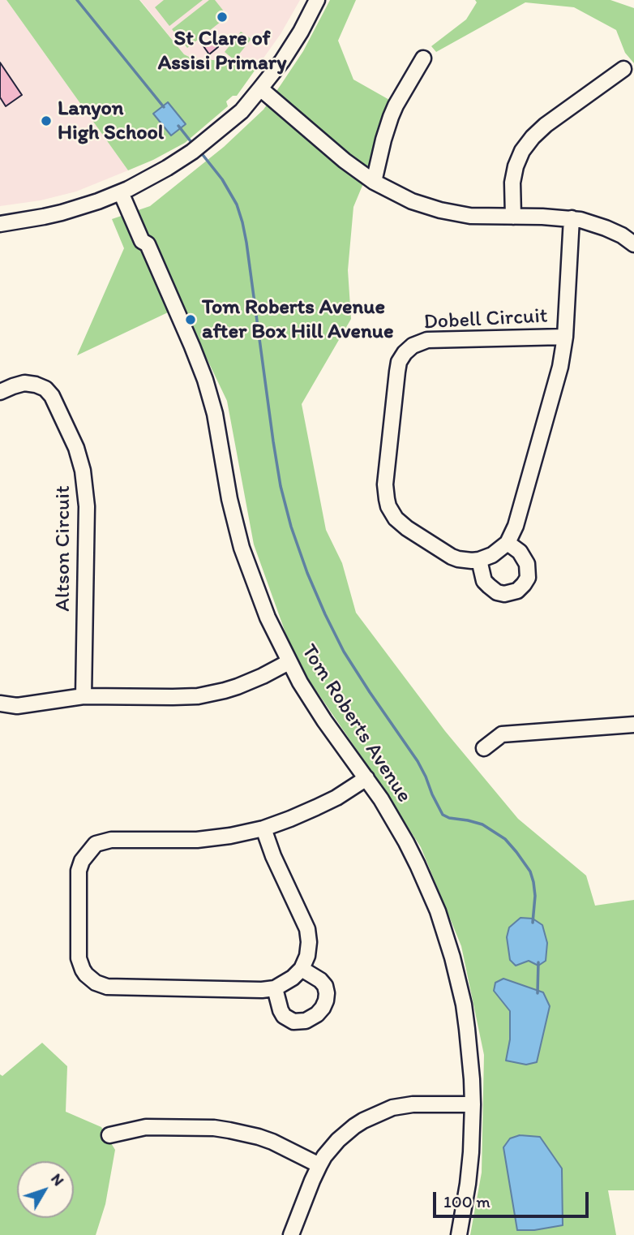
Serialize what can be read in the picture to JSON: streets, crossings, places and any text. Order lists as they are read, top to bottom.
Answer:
{
  "streets": {
    "street": ["Dobell Circuit", "Altson Circuit", "Tom Roberts Avenue"]
  },
  "places": ["St Clare of Assisi Primary", "Lanyon High School", "Tom Roberts Avenue after Box Hill Avenue"],
  "scale_bar": "100 m",
  "north": "top right"
}
